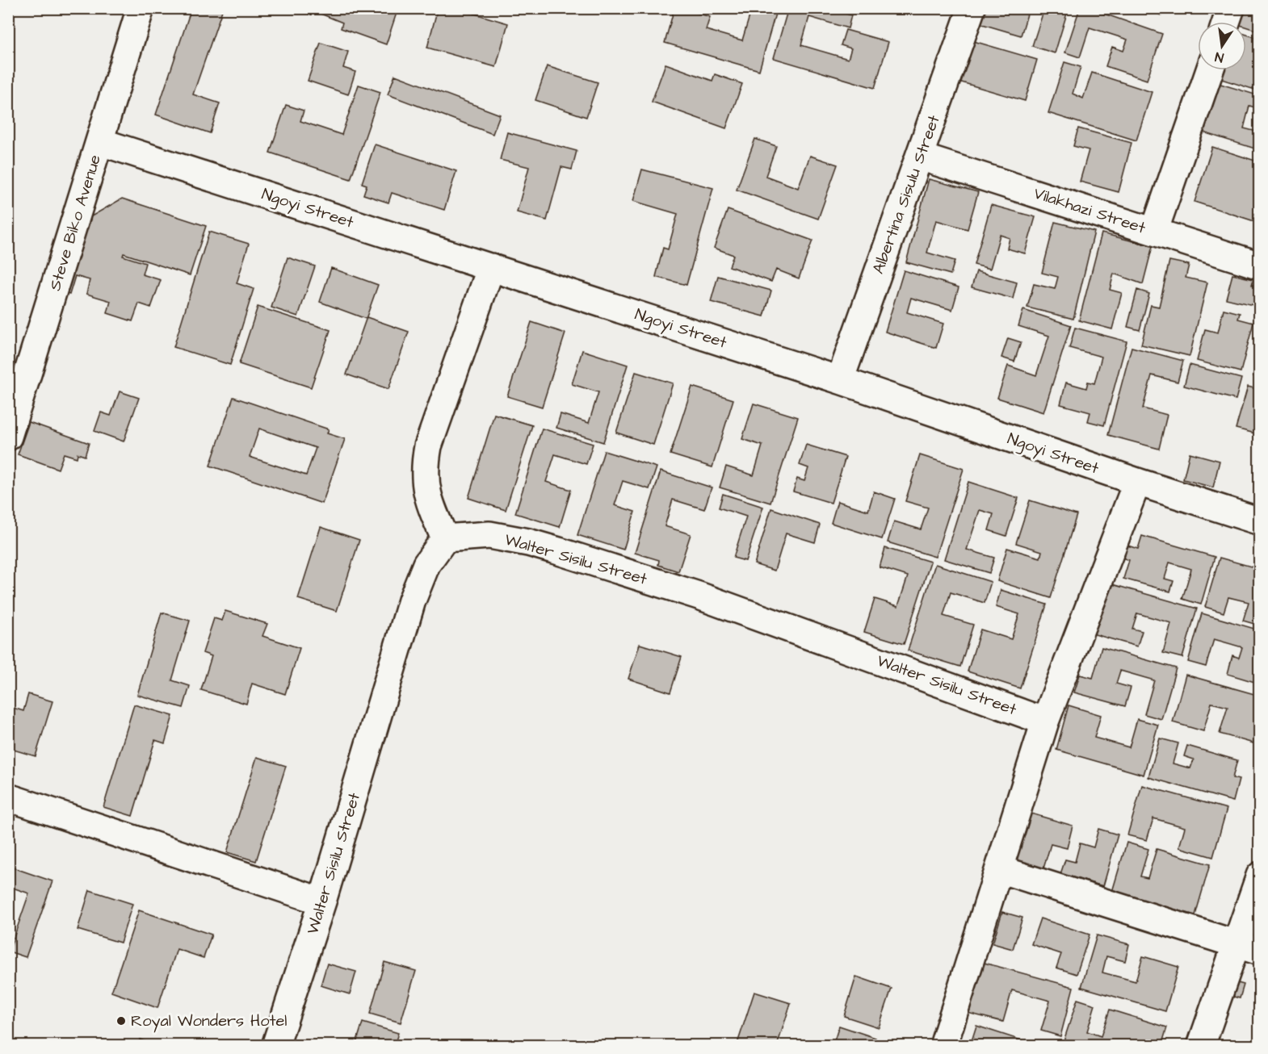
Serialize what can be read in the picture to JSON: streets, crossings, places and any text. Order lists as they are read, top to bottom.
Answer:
{
  "streets": {
    "street": [
      "Albertina Sisulu Street",
      "Ngoyi Street",
      "Vilakhazi Street",
      "Steve Biko Avenue",
      "Walter Sisilu Street"
    ]
  },
  "crossings": [
    ["Albertina Sisulu Street", "Ngoyi Street"],
    ["Albertina Sisulu Street", "Vilakhazi Street"],
    ["Ngoyi Street", "Steve Biko Avenue"]
  ],
  "places": ["Royal Wonders Hotel"],
  "north": "bottom"
}
